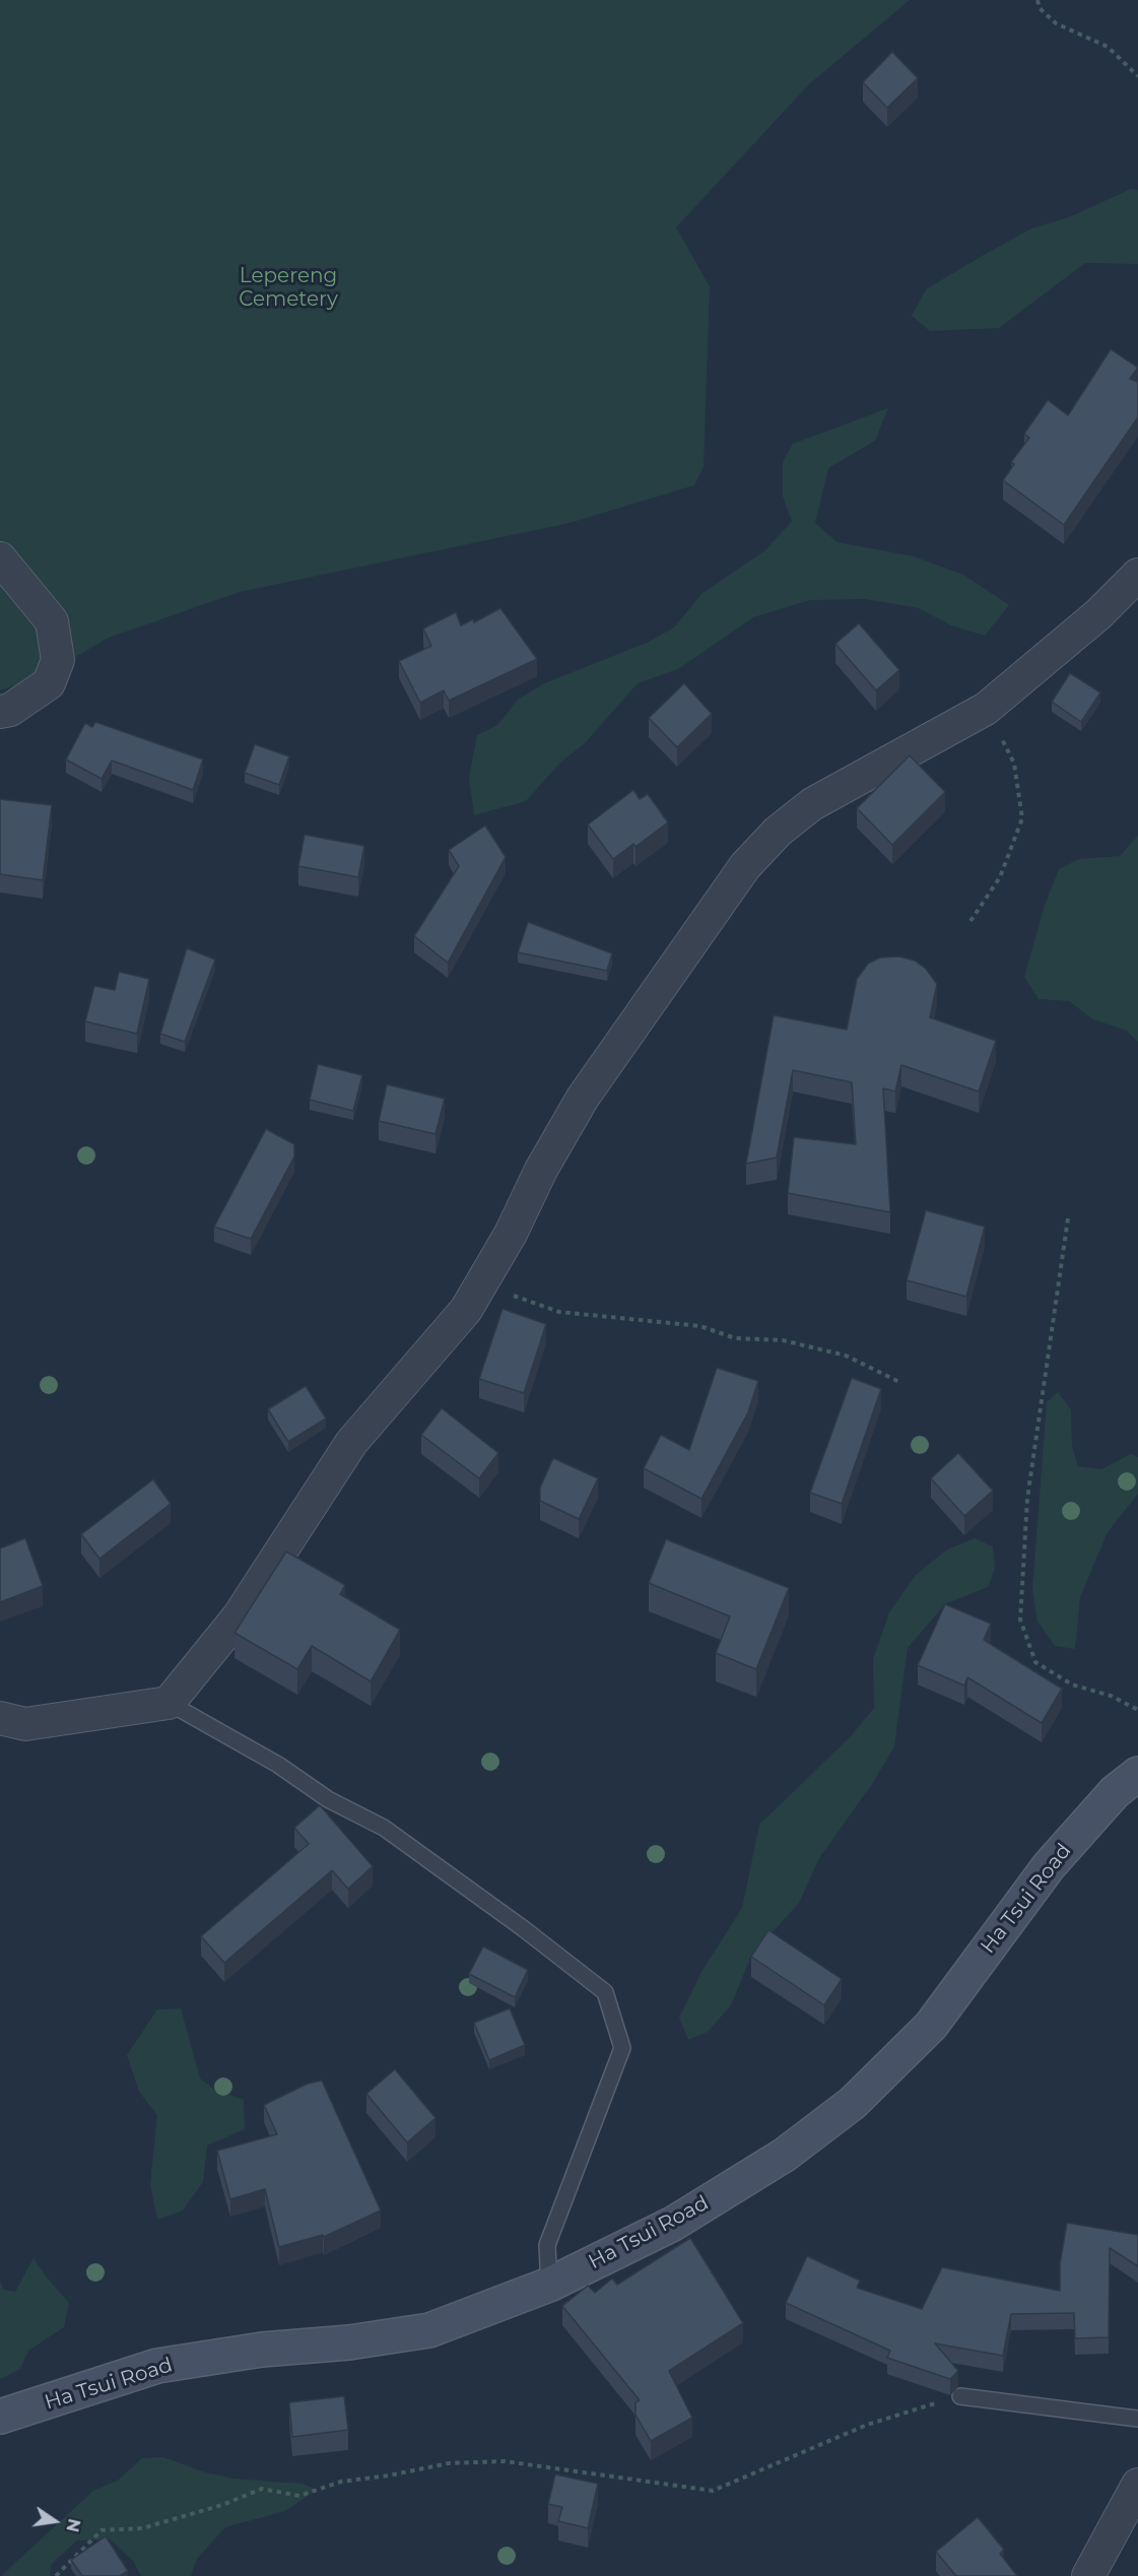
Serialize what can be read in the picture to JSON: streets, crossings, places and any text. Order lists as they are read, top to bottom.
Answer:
{
  "streets": {
    "street": ["Ha Tsui Road"]
  },
  "parks": ["Lepereng Cemetery"],
  "north": "right"
}
